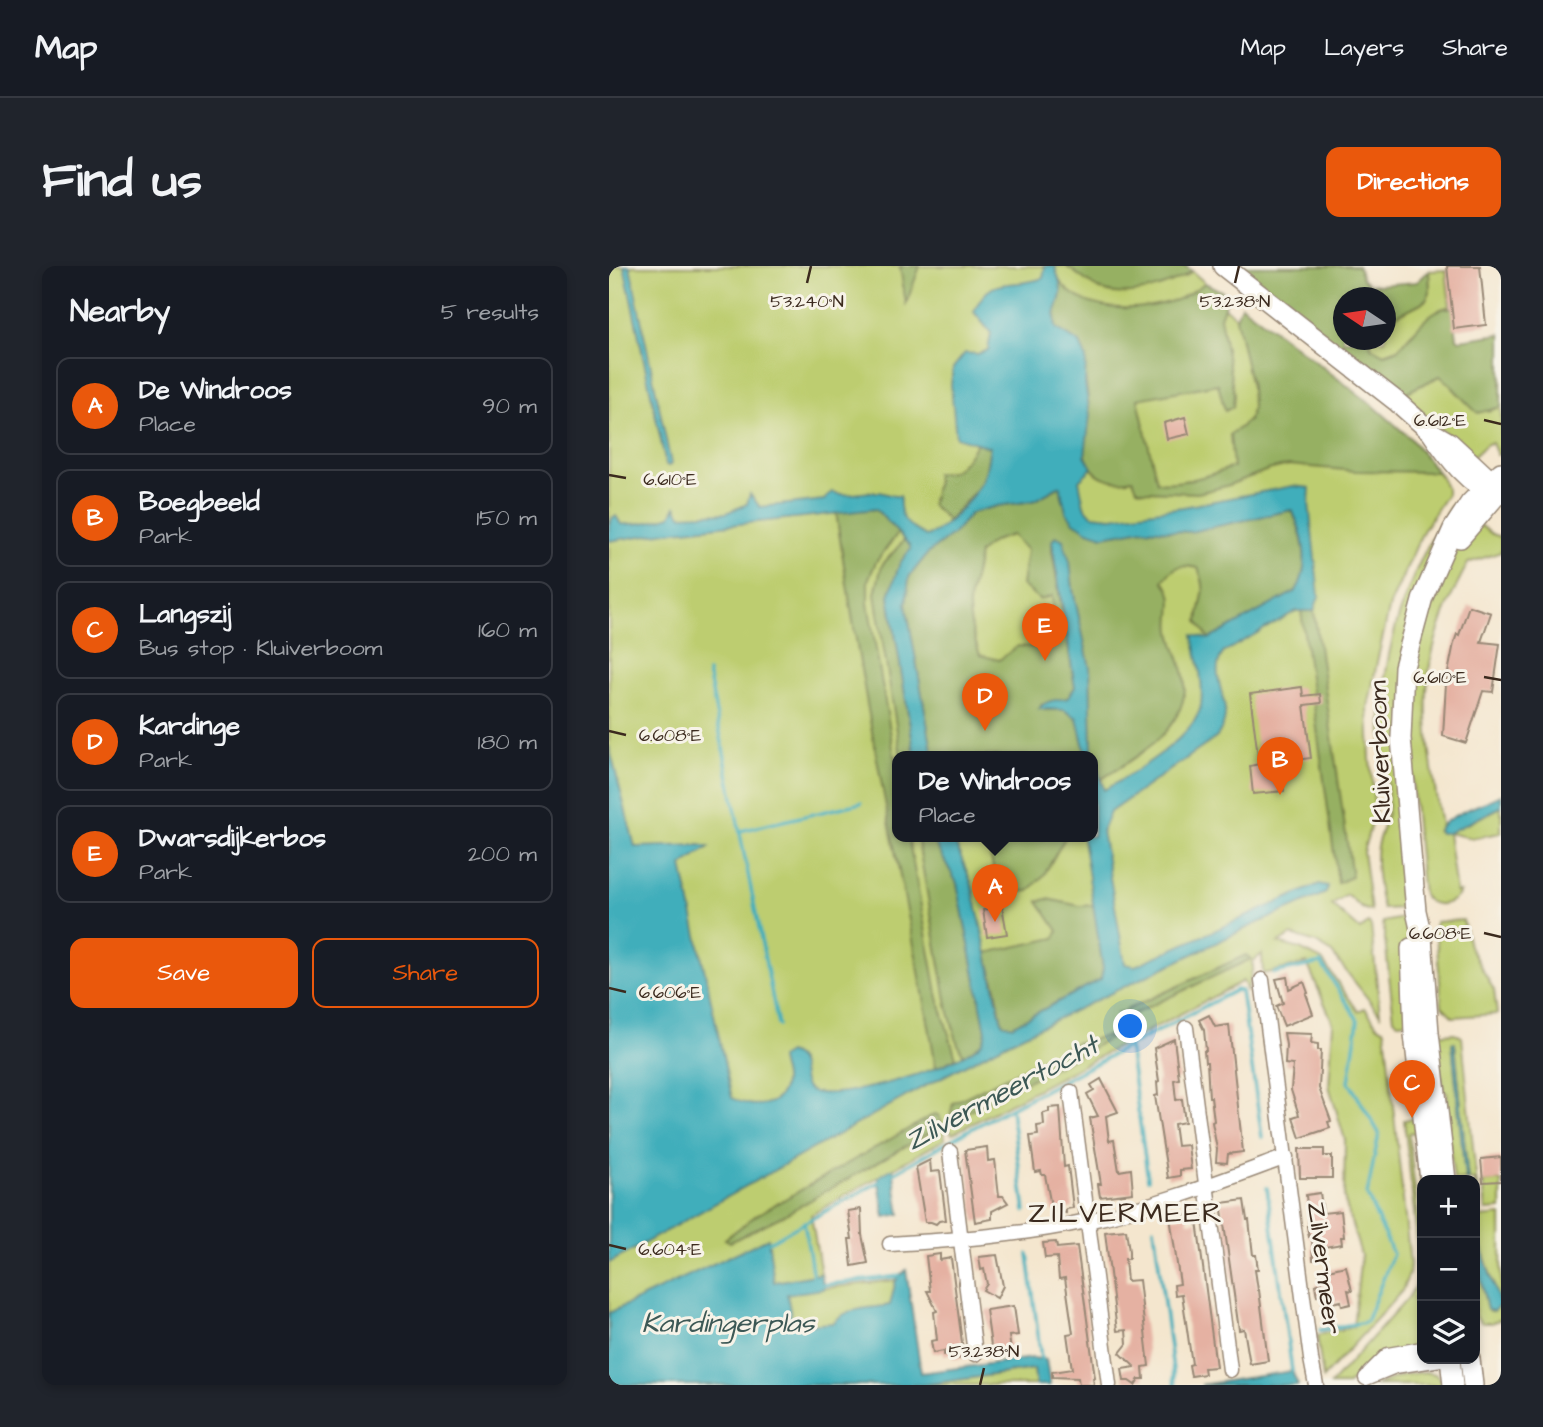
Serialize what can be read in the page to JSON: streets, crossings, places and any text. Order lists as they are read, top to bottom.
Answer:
{
  "streets": {
    "main road": ["Kluiverboom"],
    "street": ["Zilvermeer"]
  },
  "districts": ["ZILVERMEER"],
  "water": ["Zilvermeertocht", "Kardingerplas"],
  "north": "left",
  "page": {
    "header": "Map",
    "nav": ["Map", "Layers", "Share"],
    "buttons": [
      "Directions",
      ["Save", "Share"]
    ],
    "title": "Find us",
    "heading": ["Nearby", "5 results"],
    "list": [
      {
        "mark": "A",
        "name": "De Windroos",
        "note": "Place",
        "value": "90 m"
      },
      {
        "mark": "B",
        "name": "Boegbeeld",
        "note": "Park",
        "value": "150 m"
      },
      {
        "mark": "C",
        "name": "Langszij",
        "note": "Bus stop · Kluiverboom",
        "value": "160 m"
      },
      {
        "mark": "D",
        "name": "Kardinge",
        "note": "Park",
        "value": "180 m"
      },
      {
        "mark": "E",
        "name": "Dwarsdijkerbos",
        "note": "Park",
        "value": "200 m"
      }
    ],
    "pins": [
      "E",
      "D",
      "B",
      "A",
      "C"
    ],
    "popup": ["De Windroos", "Place"],
    "map_buttons": ["+", "−"]
  },
  "coordinates": [
    "53.240°N",
    "53.238°N",
    "6.612°E",
    "6.610°E",
    "6.608°E",
    "6.606°E",
    "6.604°E"
  ]
}
